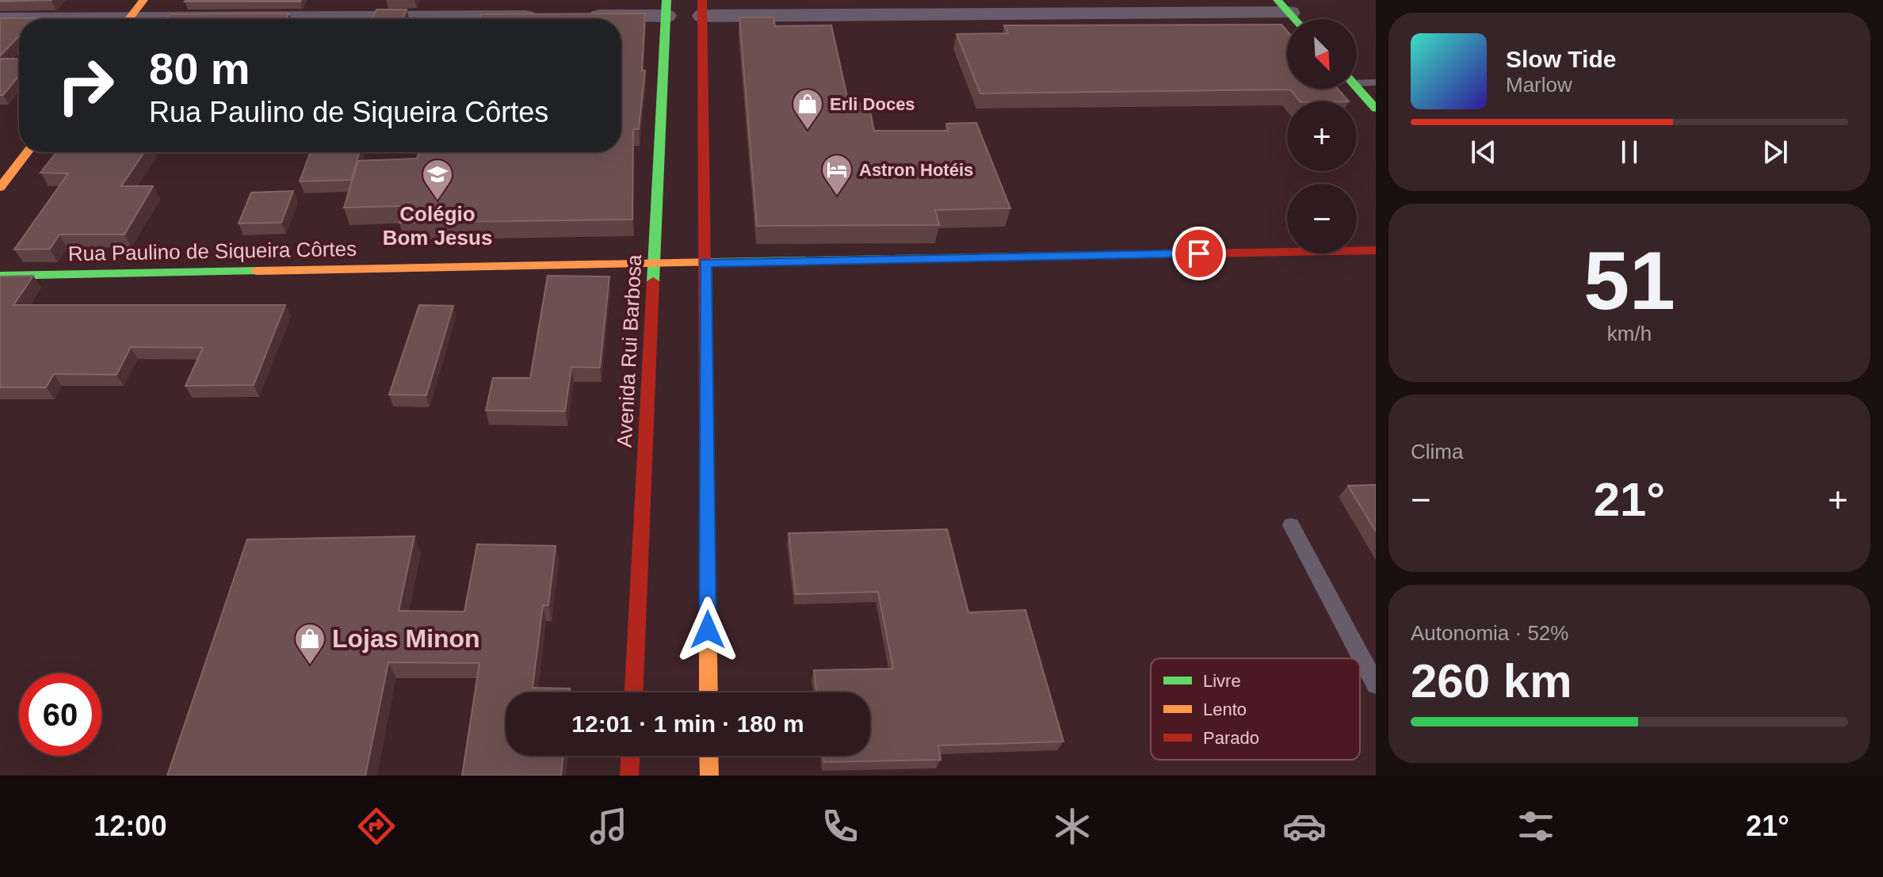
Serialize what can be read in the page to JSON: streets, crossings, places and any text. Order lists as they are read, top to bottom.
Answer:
{
  "streets": {
    "main road": ["Rua Paulino de Siqueira Côrtes", "Avenida Rui Barbosa"]
  },
  "crossings": [
    ["Rua Paulino de Siqueira Côrtes", "Avenida Rui Barbosa"]
  ],
  "places": {
    "shop": ["Erli Doces", "Lojas Minon"],
    "hotel": ["Astron Hotéis"],
    "school or university": ["Colégio Bom Jesus"]
  },
  "legend": ["Livre", "Lento", "Parado"],
  "north": "bottom right",
  "page": {
    "map_buttons": ["+", "−"],
    "turn": ["80 m", "Rua Paulino de Siqueira Côrtes"],
    "song": ["Slow Tide", "Marlow"],
    "tile": [
      ["51", "km/h"],
      "Clima",
      ["Autonomia · 52%", "260 km"]
    ],
    "heat": ["−", "21°", "+"],
    "limit": "60",
    "trip": "12:01 · 1 min · 180 m",
    "tabs": ["12:00", "21°"]
  }
}
